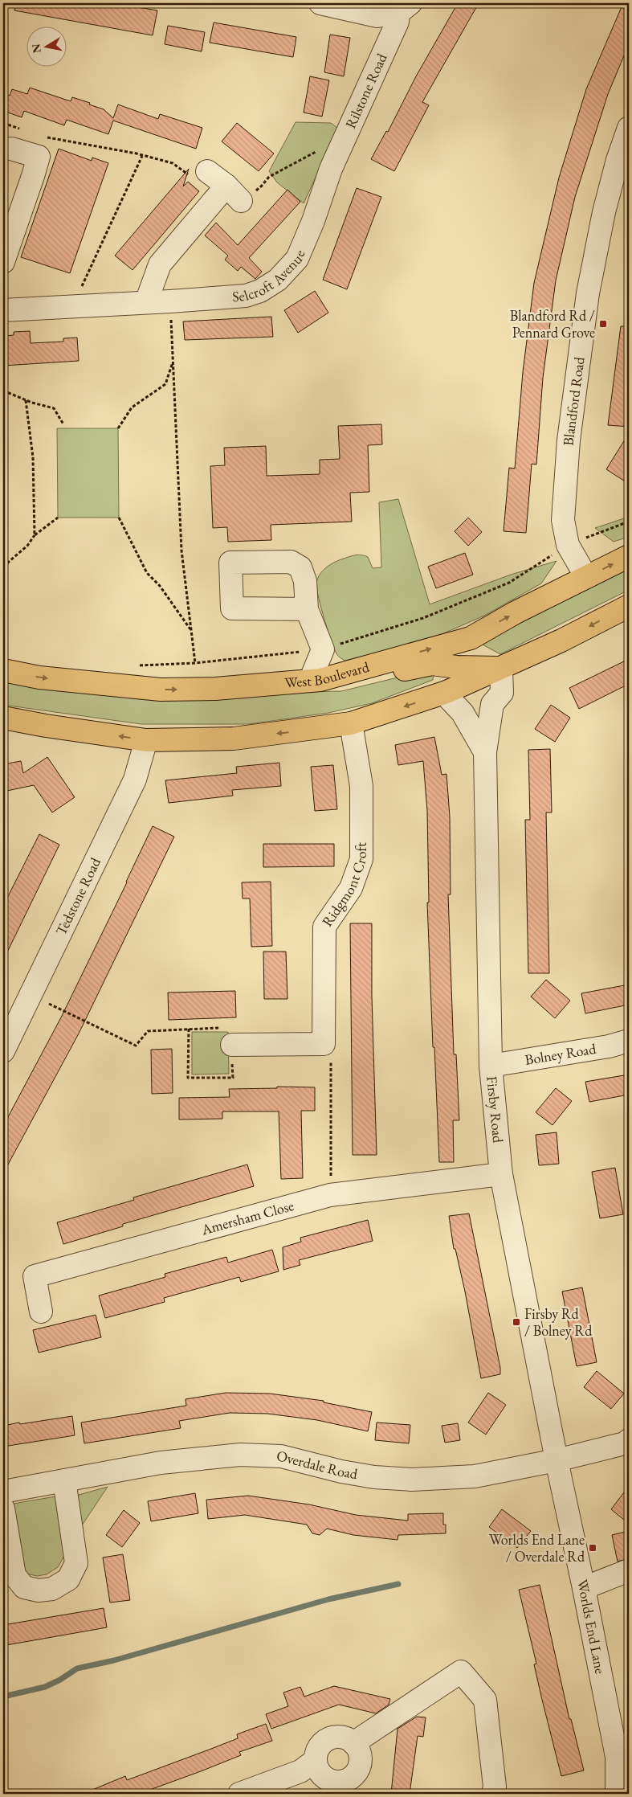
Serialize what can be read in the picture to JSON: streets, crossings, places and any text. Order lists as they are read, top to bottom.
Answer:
{
  "streets": {
    "main road": ["West Boulevard"],
    "street": [
      "Rilstone Road",
      "Selcroft Avenue",
      "Blandford Road",
      "Ridgmont Croft",
      "Tedstone Road",
      "Bolney Road",
      "Firsby Road",
      "Amersham Close",
      "Overdale Road",
      "Worlds End Lane"
    ]
  },
  "crossings": [
    ["Rilstone Road", "Selcroft Avenue"],
    ["Blandford Road", "West Boulevard"],
    ["Bolney Road", "Firsby Road"],
    ["Firsby Road", "Amersham Close"],
    ["Firsby Road", "Overdale Road"],
    ["Firsby Road", "Worlds End Lane"],
    ["Overdale Road", "Worlds End Lane"]
  ],
  "places": {
    "transit": ["Blandford Rd / Pennard Grove", "Firsby Rd / Bolney Rd", "Worlds End Lane / Overdale Rd"]
  },
  "north": "left"
}
